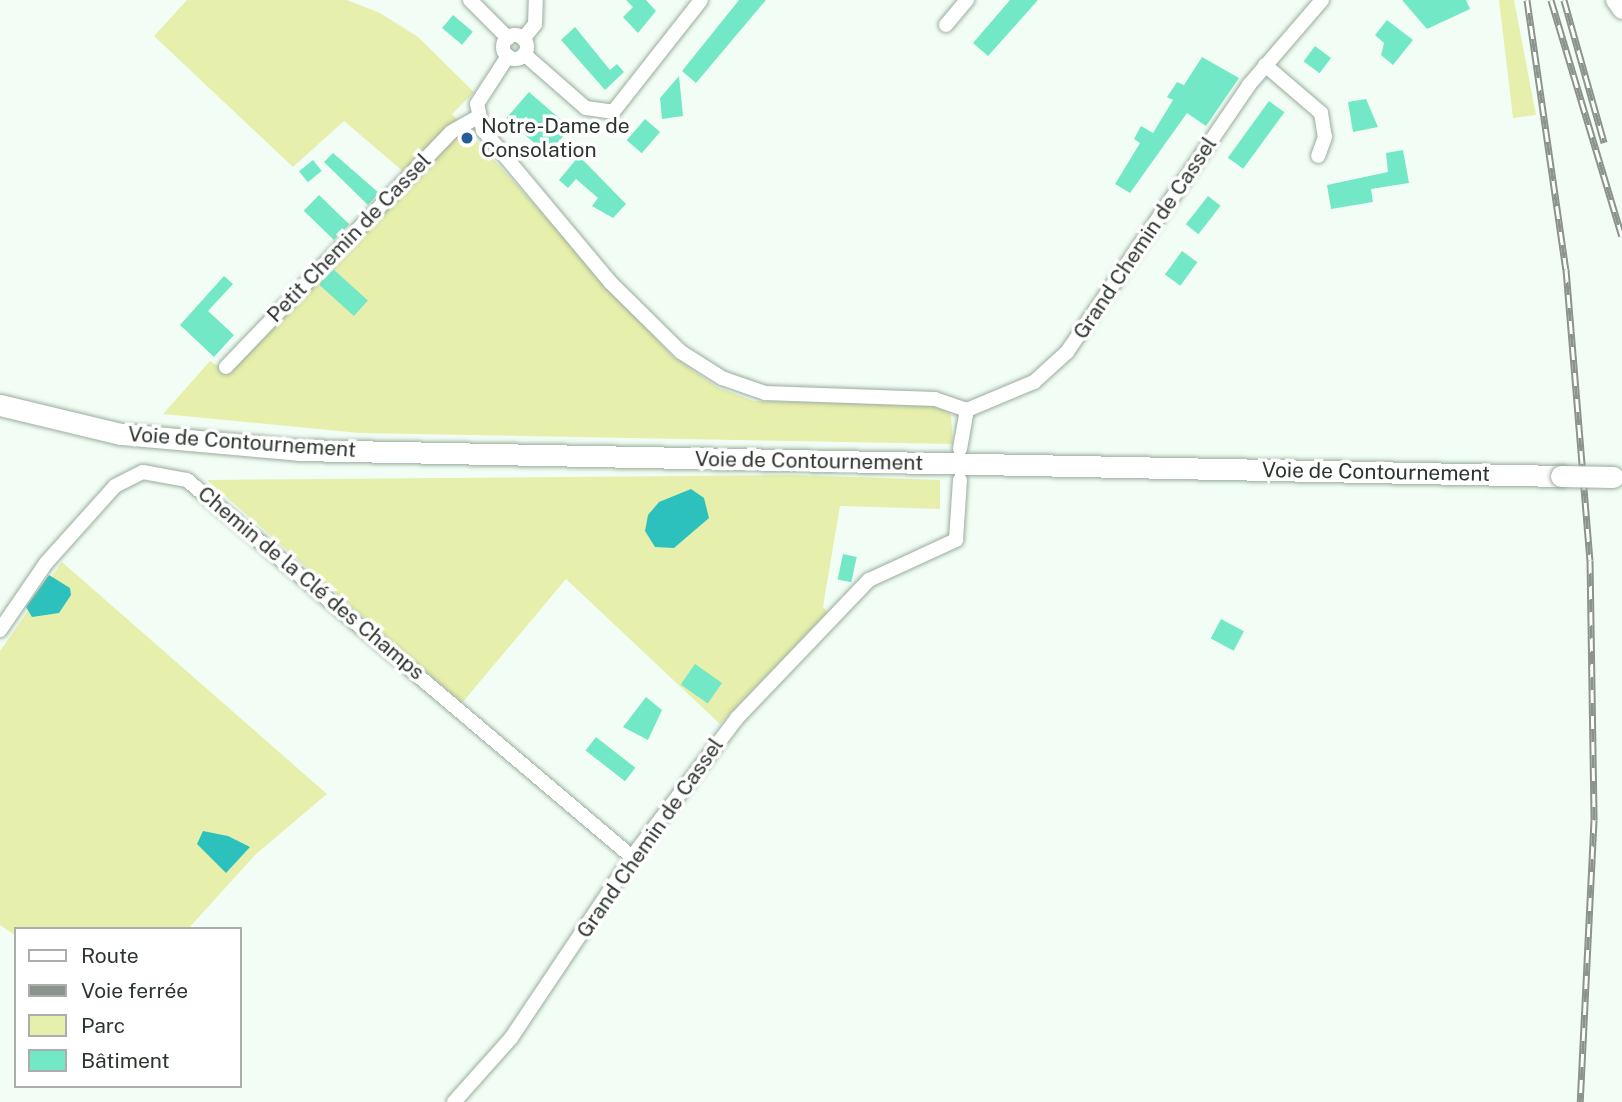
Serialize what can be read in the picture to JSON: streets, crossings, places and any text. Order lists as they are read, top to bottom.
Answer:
{
  "streets": {
    "highway": ["Voie de Contournement"],
    "street": ["Petit Chemin de Cassel", "Grand Chemin de Cassel", "Chemin de la Clé des Champs"]
  },
  "crossings": [
    ["Grand Chemin de Cassel", "Chemin de la Clé des Champs"]
  ],
  "places": ["Notre-Dame de Consolation"],
  "legend": [
    "Route",
    "Voie ferrée",
    "Parc",
    "Bâtiment"
  ]
}
